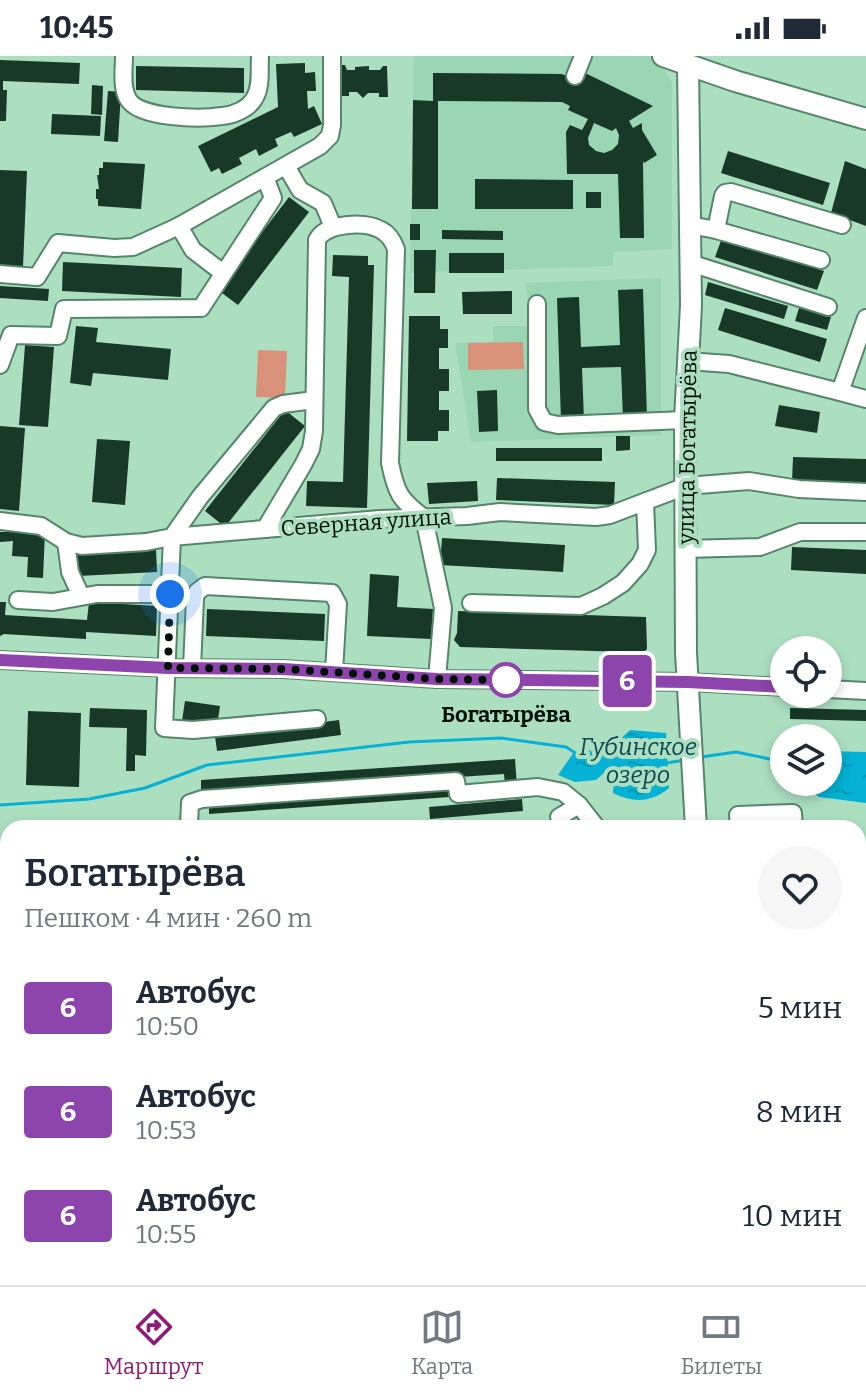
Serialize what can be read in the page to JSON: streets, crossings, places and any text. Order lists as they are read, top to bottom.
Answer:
{
  "streets": {
    "main road": ["улица Богатырёва"],
    "street": ["Северная улица"]
  },
  "crossings": [
    ["улица Богатырёва", "Северная улица"]
  ],
  "water": ["Губинское озеро"],
  "places": ["Богатырёва"],
  "lines": ["bus line 6"],
  "page": {
    "status": "10:45",
    "on_map": "6",
    "heading": ["Богатырёва", "Пешком · 4 мин · 260 m"],
    "list": [
      {
        "mark": "6",
        "name": "Автобус",
        "note": "10:50",
        "value": "5 мин"
      },
      {
        "mark": "6",
        "name": "Автобус",
        "note": "10:53",
        "value": "8 мин"
      },
      {
        "mark": "6",
        "name": "Автобус",
        "note": "10:55",
        "value": "10 мин"
      }
    ],
    "tabs": ["Маршрут", "Карта", "Билеты"]
  }
}
